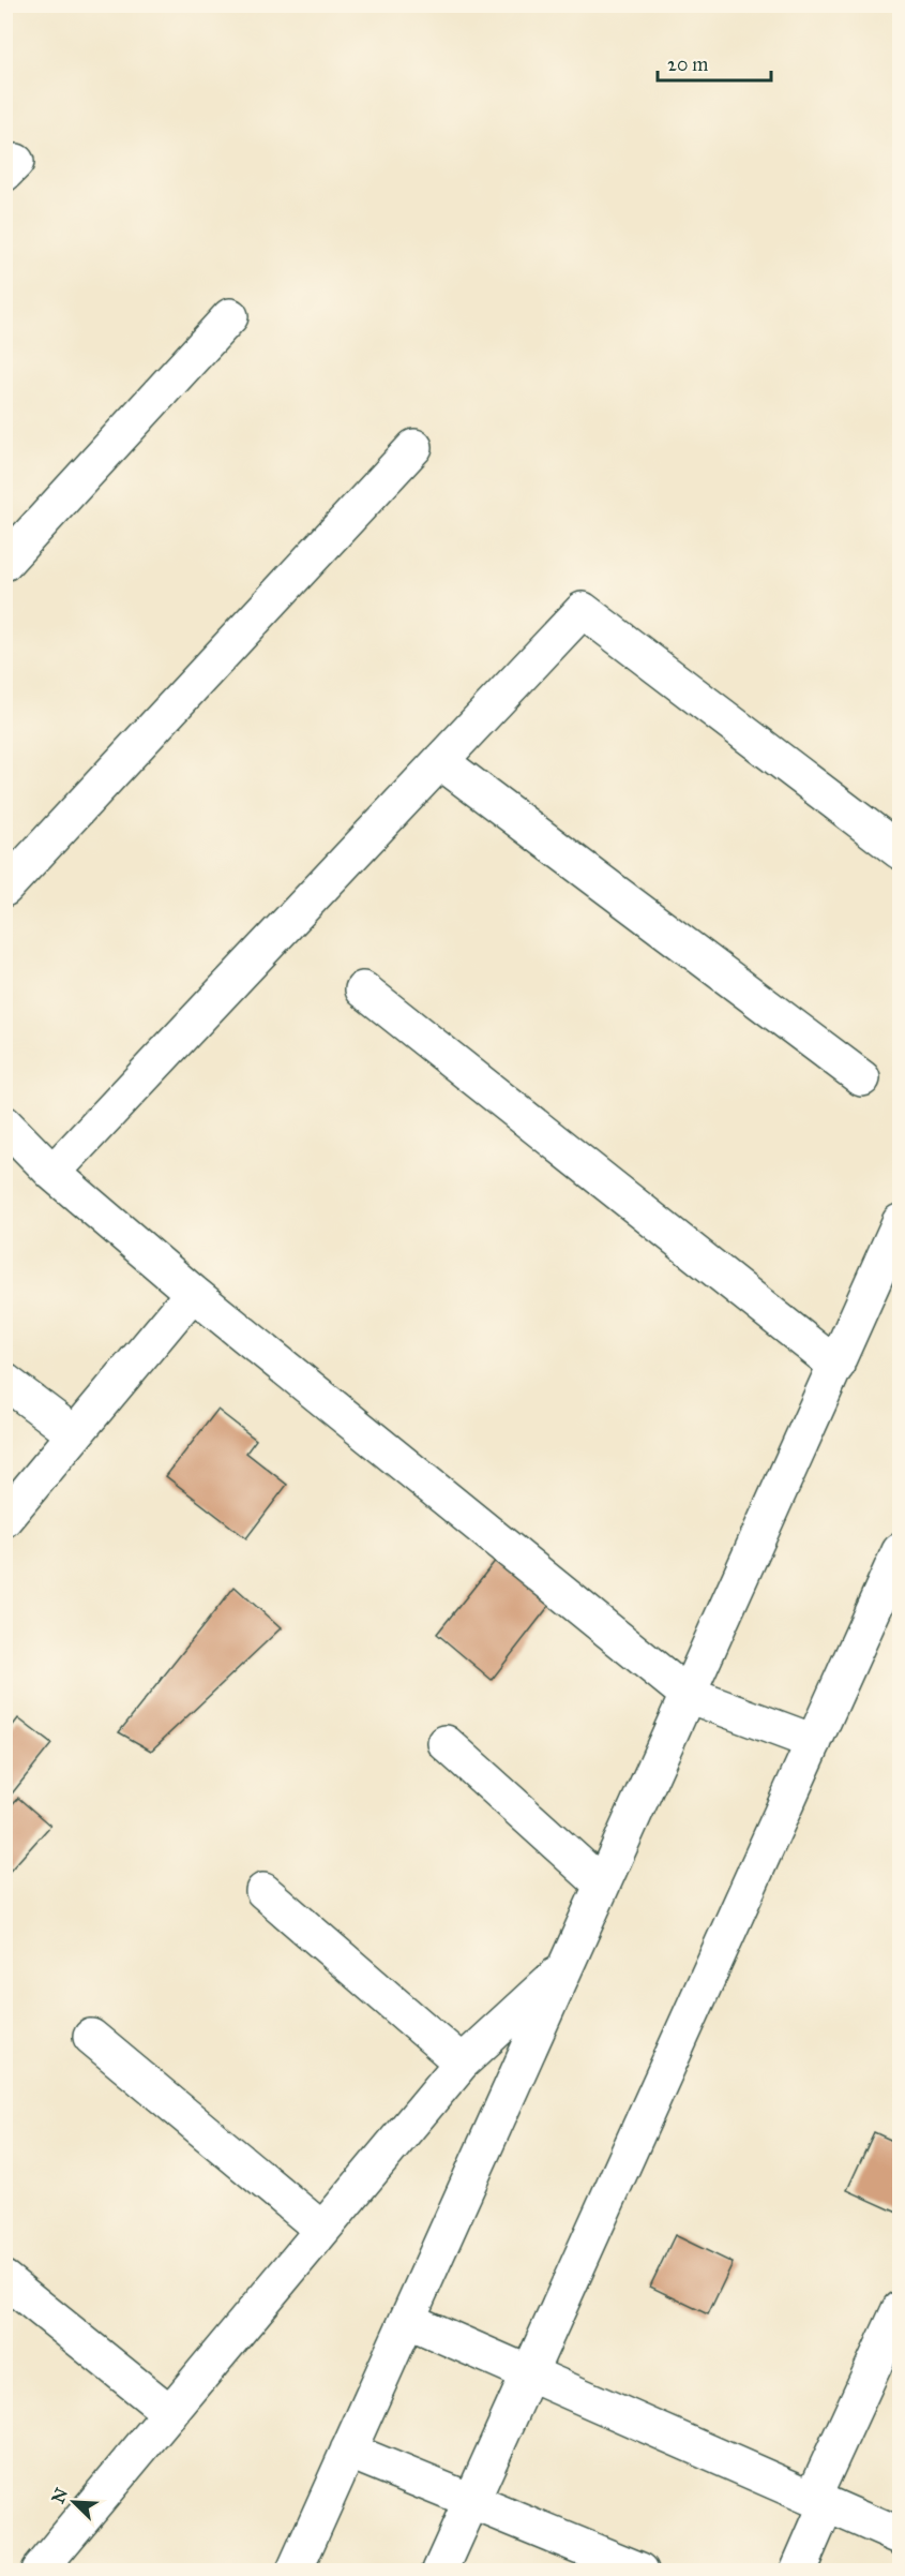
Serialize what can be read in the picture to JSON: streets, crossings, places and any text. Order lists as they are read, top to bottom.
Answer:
{
  "scale_bar": "20 m",
  "north": "top left"
}
